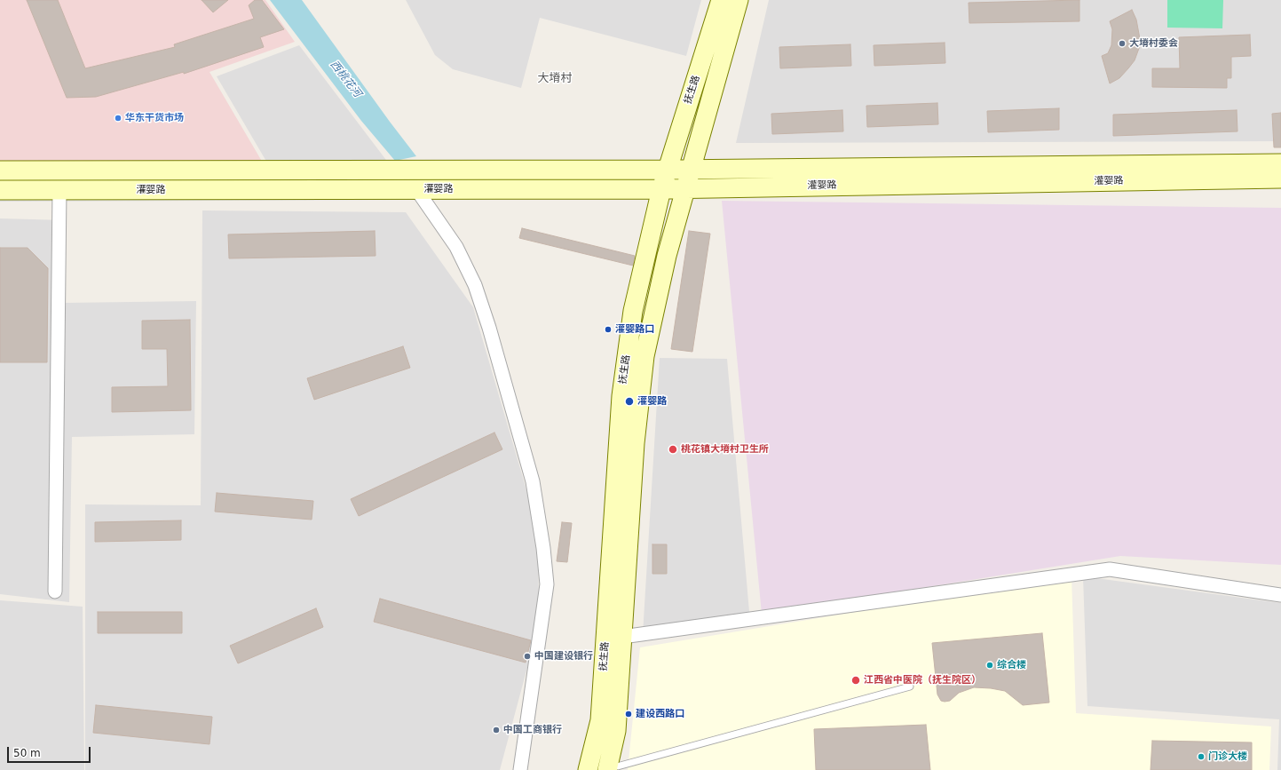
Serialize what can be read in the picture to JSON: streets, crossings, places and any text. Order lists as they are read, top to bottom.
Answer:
{
  "streets": {
    "main road": ["抚生路", "灌婴路"]
  },
  "crossings": [
    ["抚生路", "灌婴路"]
  ],
  "districts": ["大塉村"],
  "water": ["西桃花河"],
  "places": [
    "大塉村委会",
    "华东干货市场",
    "灌婴路口",
    "灌婴路",
    "桃花镇大塉村卫生所",
    "中国建设银行",
    "综合楼",
    "江西省中医院（抚生院区）",
    "建设西路口",
    "中国工商银行",
    "门诊大楼"
  ],
  "scale_bar": "50 m"
}
